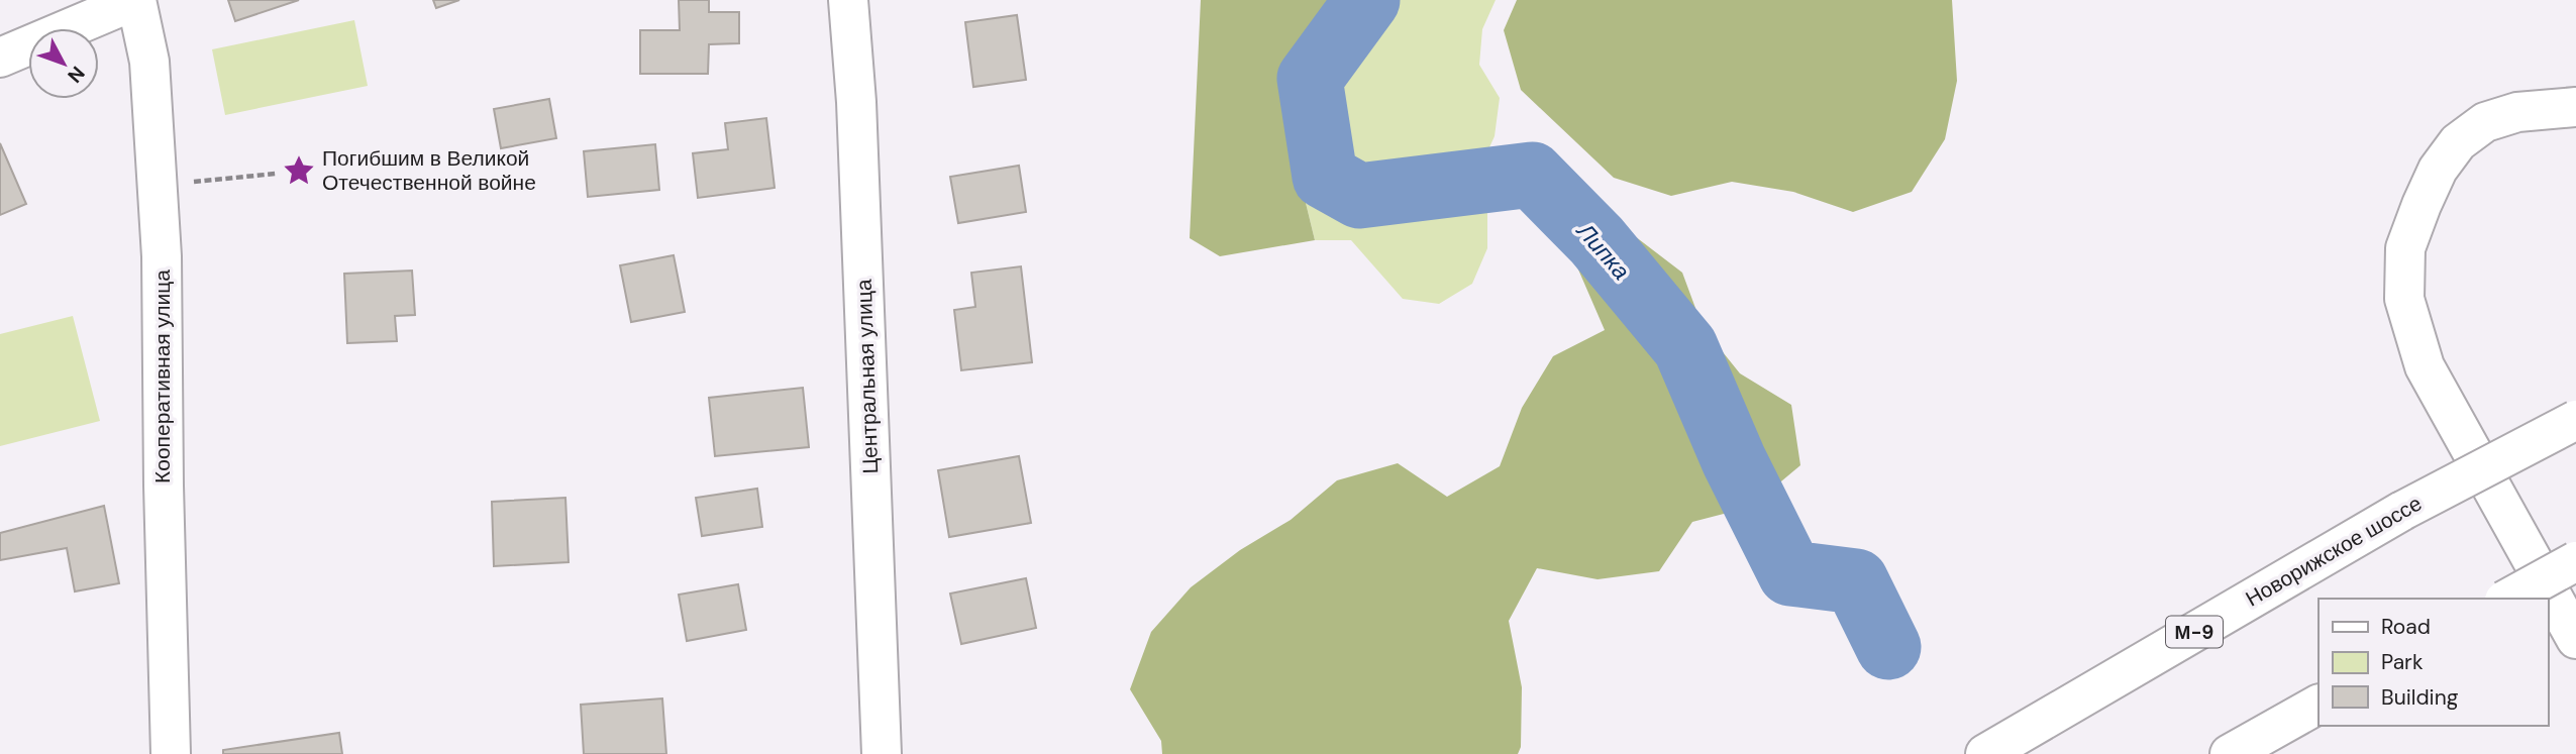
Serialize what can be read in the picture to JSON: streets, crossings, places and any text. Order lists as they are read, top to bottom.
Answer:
{
  "streets": {
    "main road": [
      "Кооперативная улица",
      "Центральная улица",
      "Новорижское шоссе",
      "М-9"
    ]
  },
  "water": ["Липка"],
  "places": {
    "place": ["Погибшим в Великой Отечественной войне"]
  },
  "legend": ["Road", "Park", "Building"],
  "north": "bottom right"
}
